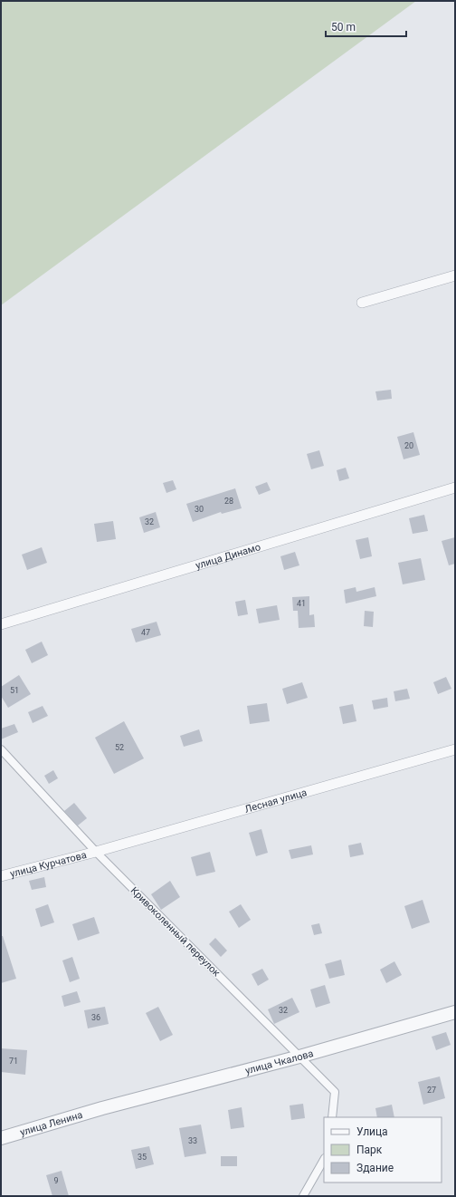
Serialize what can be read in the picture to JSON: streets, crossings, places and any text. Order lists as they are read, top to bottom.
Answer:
{
  "streets": {
    "street": [
      "улица Динамо",
      "Лесная улица",
      "улица Курчатова",
      "Кривоколенный переулок",
      "улица Чкалова",
      "улица Ленина"
    ]
  },
  "crossings": [
    ["Лесная улица", "улица Курчатова"],
    ["Лесная улица", "Кривоколенный переулок"],
    ["улица Курчатова", "Кривоколенный переулок"],
    ["Кривоколенный переулок", "улица Чкалова"],
    ["улица Чкалова", "улица Ленина"]
  ],
  "house_numbers": [
    "20",
    "28",
    "30",
    "32",
    "41",
    "47",
    "51",
    "52",
    "32",
    "36",
    "71",
    "27",
    "33",
    "35",
    "9"
  ],
  "legend": ["Улица", "Парк", "Здание"],
  "scale_bar": "50 m"
}
